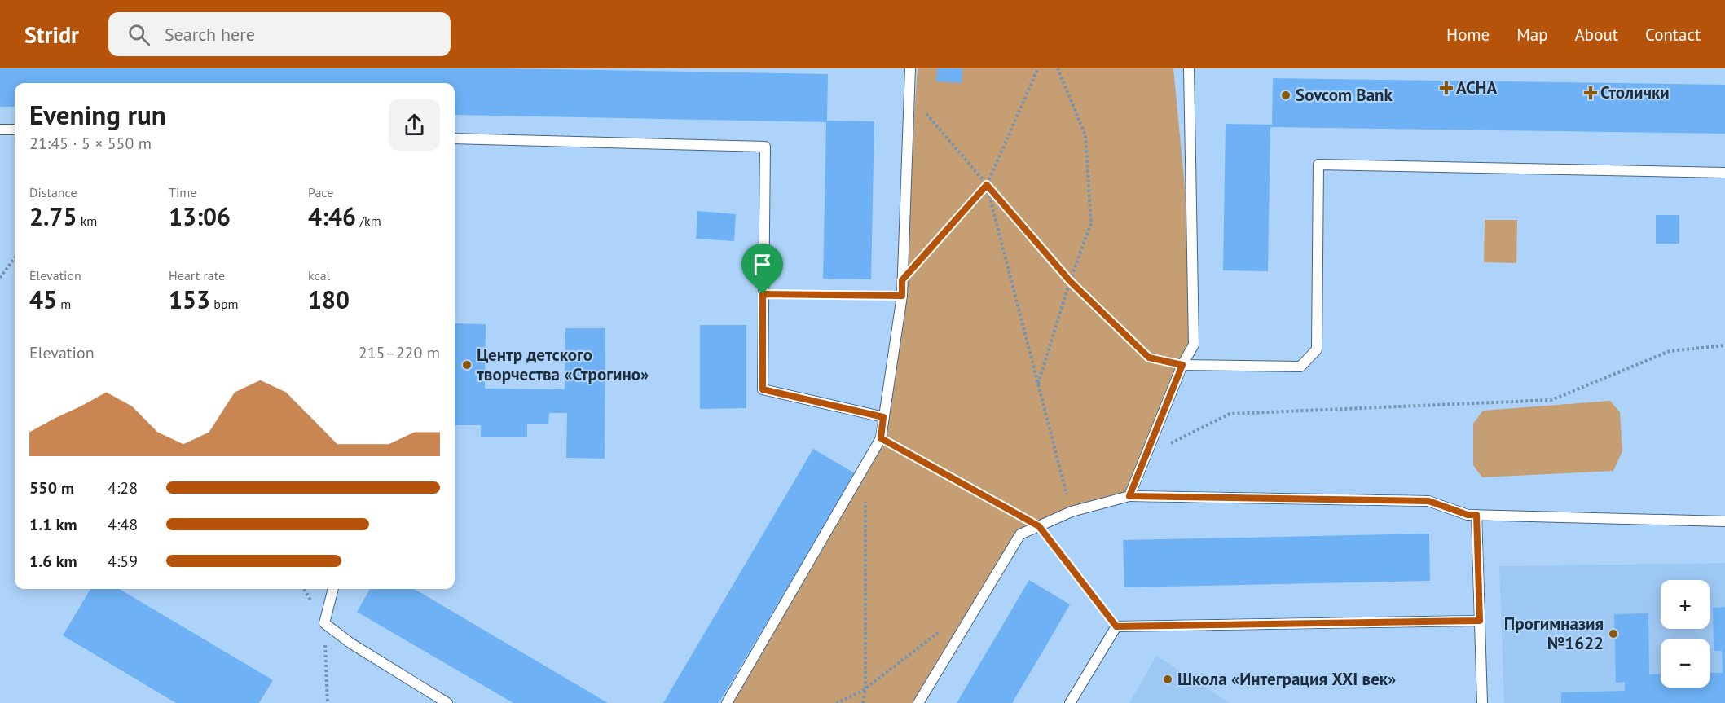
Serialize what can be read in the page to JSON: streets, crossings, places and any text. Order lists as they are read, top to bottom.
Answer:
{
  "places": {
    "health": ["АСНА", "Столички"],
    "other": [
      "Sovcom Bank",
      "Центр детского творчества «Строгино»",
      "Прогимназия №1622",
      "Школа «Интеграция XXI век»"
    ]
  },
  "page": {
    "header": "Stridr",
    "search": "Search here",
    "nav": [
      "Home",
      "Map",
      "About",
      "Contact"
    ],
    "heading": ["Evening run", "21:45 · 5 × 550 m"],
    "stats": [
      ["Distance", "2.75 km"],
      ["Time", "13:06"],
      ["Pace", "4:46 /km"],
      ["Elevation", "45 m"],
      ["Heart rate", "153 bpm"],
      ["kcal", "180"]
    ],
    "chart": ["Elevation", "215–220 m"],
    "list": [
      {
        "name": "550 m",
        "note": "4:28"
      },
      {
        "name": "1.1 km",
        "note": "4:48"
      },
      {
        "name": "1.6 km",
        "note": "4:59"
      }
    ],
    "map_buttons": ["+", "−"]
  }
}
